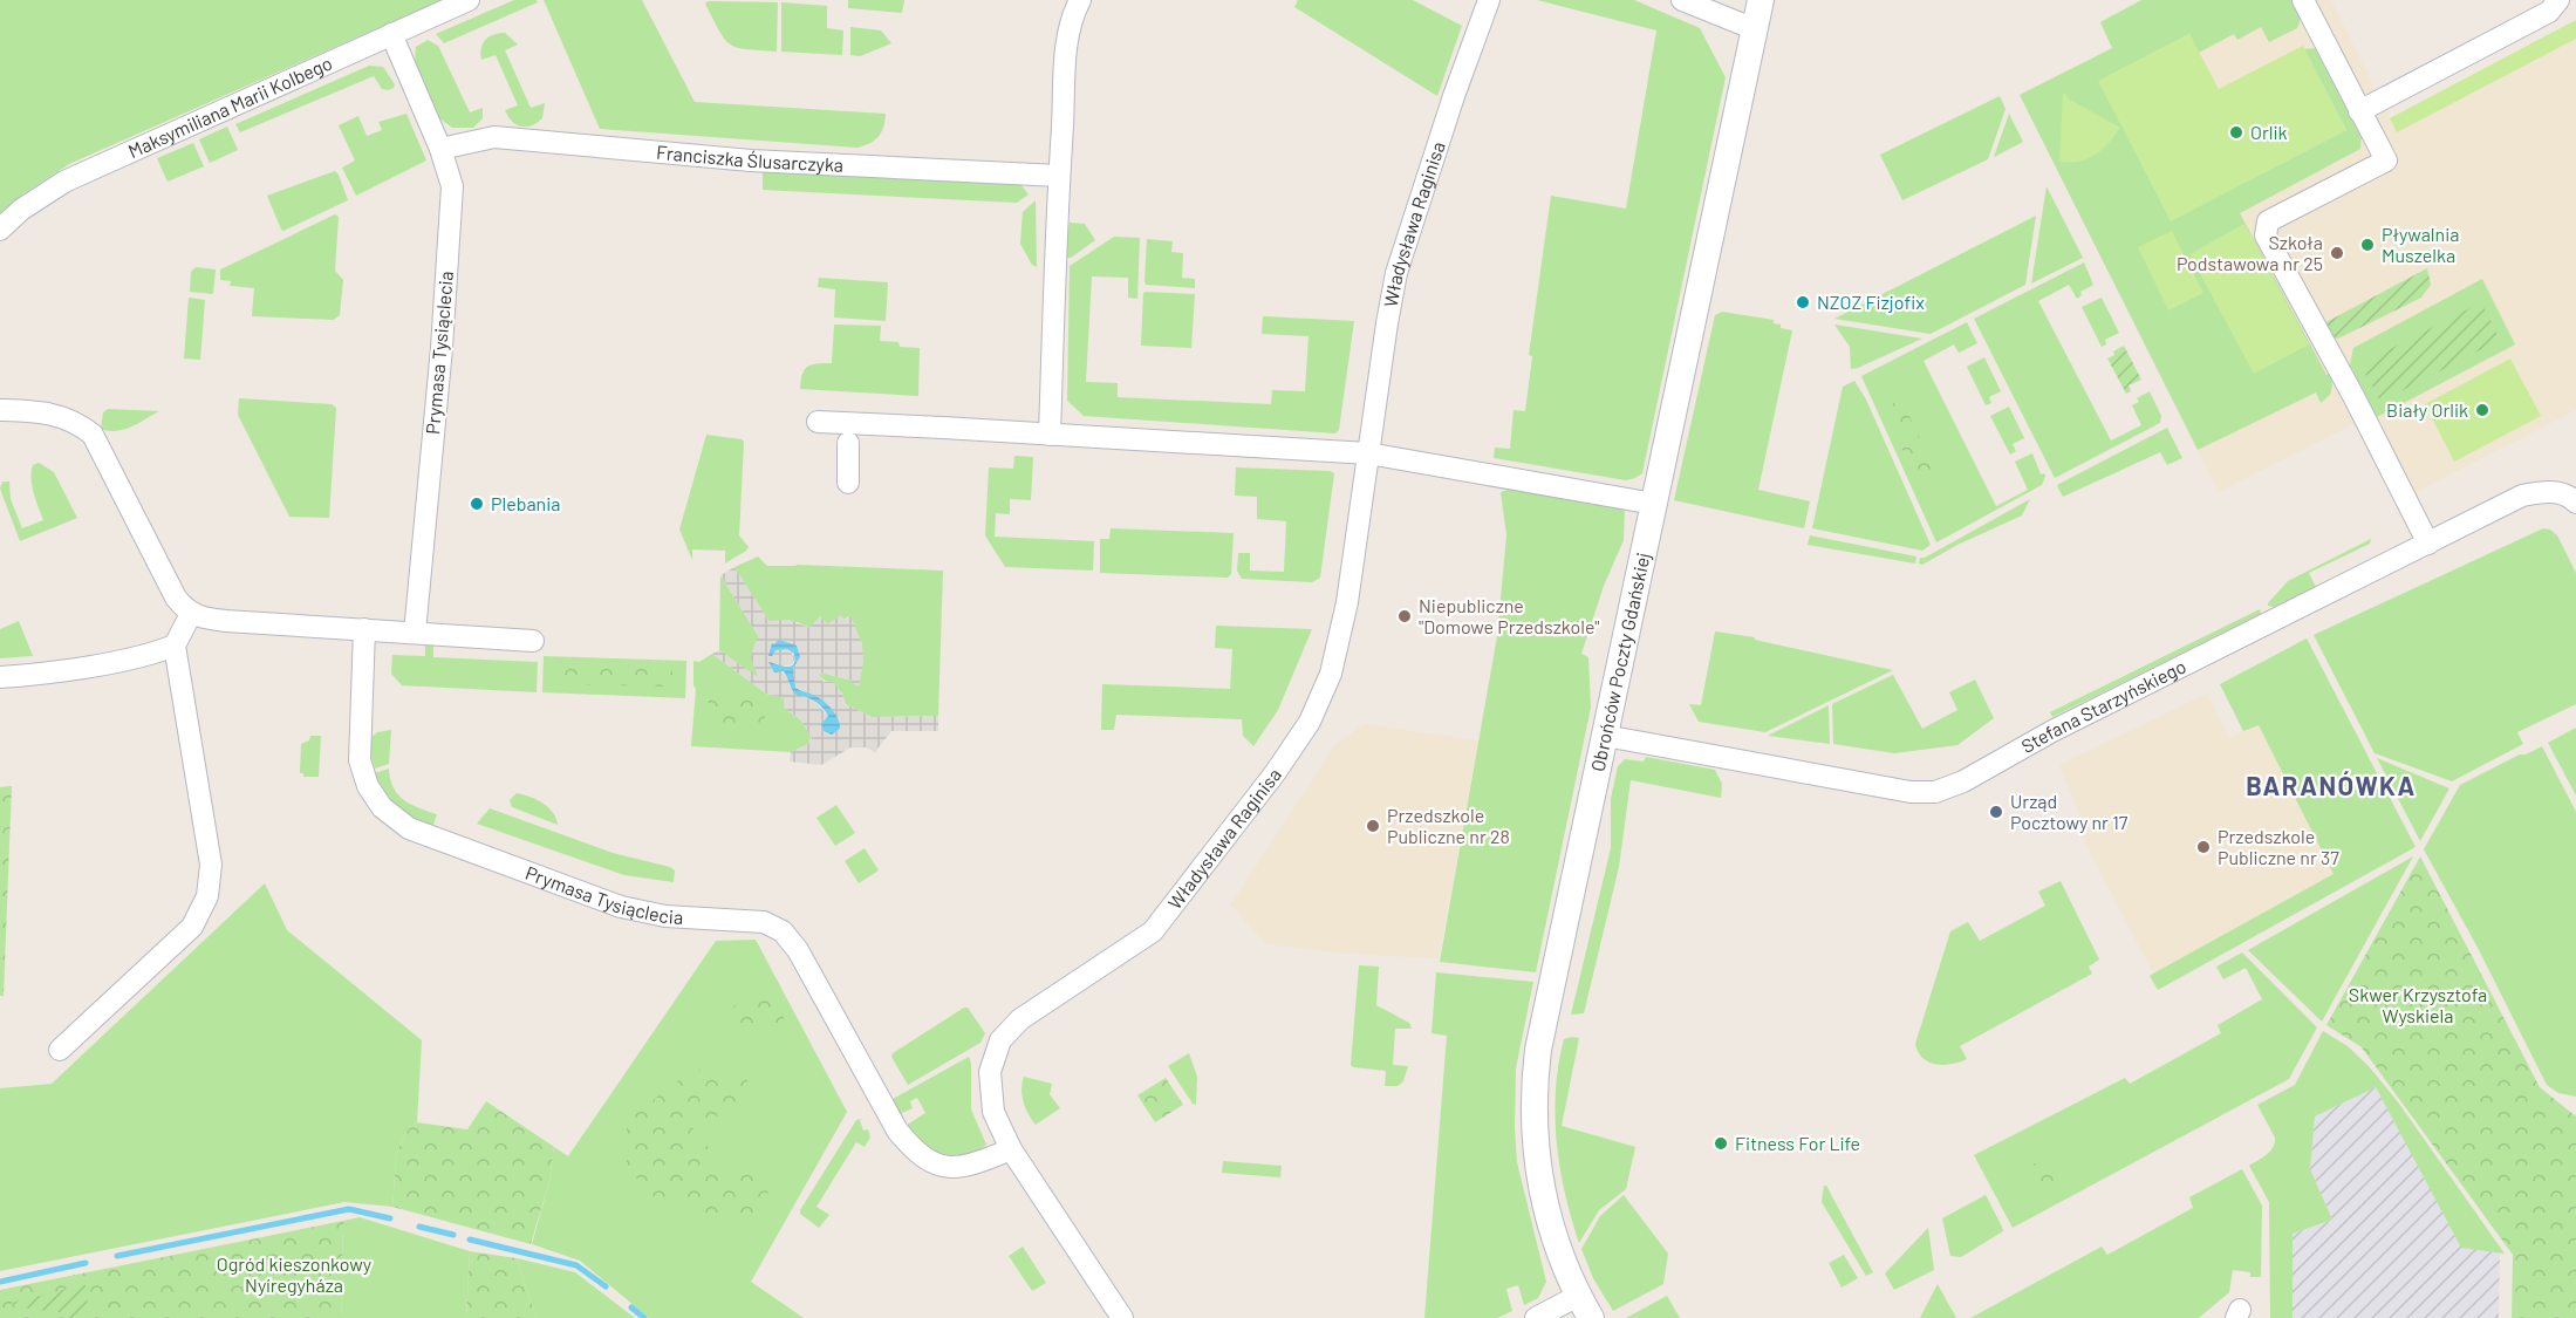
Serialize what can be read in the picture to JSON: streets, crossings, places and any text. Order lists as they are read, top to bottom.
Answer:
{
  "streets": {
    "street": [
      "Maksymiliana Marii Kolbego",
      "Franciszka Ślusarczyka",
      "Władysława Raginisa",
      "Prymasa Tysiąclecia",
      "Obrońców Poczty Gdańskiej",
      "Stefana Starzyńskiego"
    ]
  },
  "crossings": [
    ["Maksymiliana Marii Kolbego", "Prymasa Tysiąclecia"],
    ["Franciszka Ślusarczyka", "Prymasa Tysiąclecia"],
    ["Władysława Raginisa", "Prymasa Tysiąclecia"],
    ["Obrońców Poczty Gdańskiej", "Stefana Starzyńskiego"]
  ],
  "districts": ["BARANÓWKA"],
  "parks": ["Skwer Krzysztofa Wyskiela", "Ogród kieszonkowy Nyíregyháza"],
  "places": [
    "Orlik",
    "Pływalnia Muszelka",
    "Szkoła Podstawowa nr 25",
    "NZOZ Fizjofix",
    "Biały Orlik",
    "Plebania",
    "Niepubliczne \"Domowe Przedszkole\"",
    "Urząd Pocztowy nr 17",
    "Przedszkole Publiczne nr 28",
    "Przedszkole Publiczne nr 37",
    "Fitness For Life"
  ]
}
